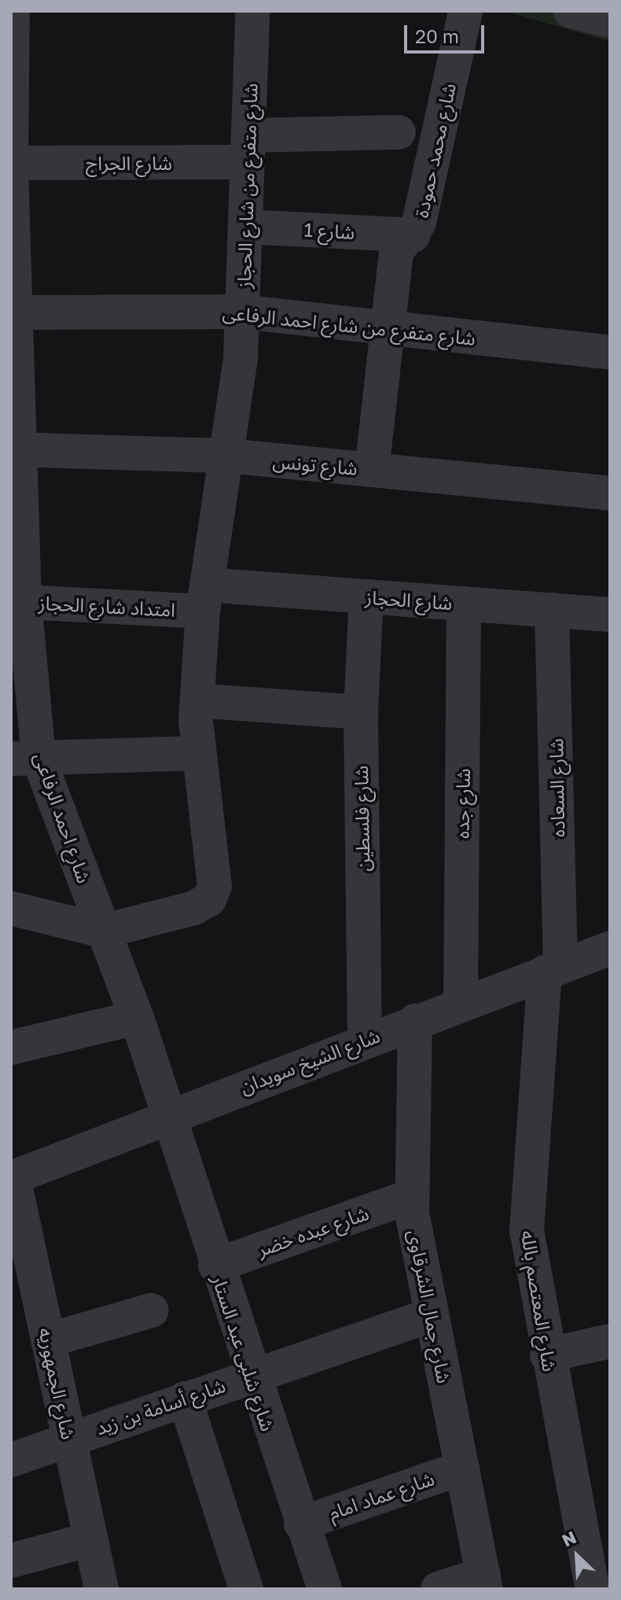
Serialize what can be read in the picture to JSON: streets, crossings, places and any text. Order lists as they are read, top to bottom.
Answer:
{
  "streets": {
    "street": [
      "شارع محمد حمودة",
      "شارع الجراج",
      "شارع متفرع من شارع الحجاز",
      "شارع 1",
      "شارع متفرع من شارع احمد الرفاعى",
      "شارع تونس",
      "شارع الحجاز",
      "امتداد شارع الحجاز",
      "شارع السعاده",
      "شارع جده",
      "شارع احمد الرفاعى",
      "شارع فلسطين",
      "شارع الشيخ سويدان",
      "شارع عبده خضر",
      "شارع المعتصم بالله",
      "شارع جمال الشرقاوى",
      "شارع شلبى عبد الستار",
      "شارع الجمهوريه",
      "شارع أسامة بن زيد",
      "شارع عماد امام"
    ]
  },
  "crossings": [
    ["شارع محمد حمودة", "شارع 1"],
    ["شارع محمد حمودة", "شارع متفرع من شارع احمد الرفاعى"],
    ["شارع محمد حمودة", "شارع تونس"],
    ["شارع الجراج", "شارع متفرع من شارع الحجاز"],
    ["شارع متفرع من شارع الحجاز", "شارع 1"],
    ["شارع متفرع من شارع الحجاز", "شارع متفرع من شارع احمد الرفاعى"],
    ["شارع متفرع من شارع الحجاز", "شارع تونس"],
    ["شارع متفرع من شارع الحجاز", "شارع الحجاز"],
    ["شارع متفرع من شارع الحجاز", "امتداد شارع الحجاز"],
    ["شارع متفرع من شارع الحجاز", "شارع احمد الرفاعى"],
    ["شارع متفرع من شارع احمد الرفاعى", "شارع احمد الرفاعى"],
    ["شارع تونس", "شارع احمد الرفاعى"],
    ["شارع الحجاز", "امتداد شارع الحجاز"],
    ["شارع الحجاز", "شارع السعاده"],
    ["شارع الحجاز", "شارع جده"],
    ["شارع الحجاز", "شارع فلسطين"],
    ["امتداد شارع الحجاز", "شارع احمد الرفاعى"],
    ["شارع السعاده", "شارع الشيخ سويدان"],
    ["شارع السعاده", "شارع المعتصم بالله"],
    ["شارع جده", "شارع الشيخ سويدان"],
    ["شارع احمد الرفاعى", "شارع الشيخ سويدان"],
    ["شارع احمد الرفاعى", "شارع شلبى عبد الستار"],
    ["شارع فلسطين", "شارع الشيخ سويدان"],
    ["شارع الشيخ سويدان", "شارع المعتصم بالله"],
    ["شارع الشيخ سويدان", "شارع جمال الشرقاوى"],
    ["شارع الشيخ سويدان", "شارع شلبى عبد الستار"],
    ["شارع الشيخ سويدان", "شارع الجمهوريه"],
    ["شارع عبده خضر", "شارع جمال الشرقاوى"],
    ["شارع عبده خضر", "شارع شلبى عبد الستار"],
    ["شارع جمال الشرقاوى", "شارع أسامة بن زيد"],
    ["شارع جمال الشرقاوى", "شارع عماد امام"],
    ["شارع شلبى عبد الستار", "شارع أسامة بن زيد"],
    ["شارع شلبى عبد الستار", "شارع عماد امام"],
    ["شارع الجمهوريه", "شارع أسامة بن زيد"]
  ],
  "scale_bar": "20 m",
  "north": "top left"
}
